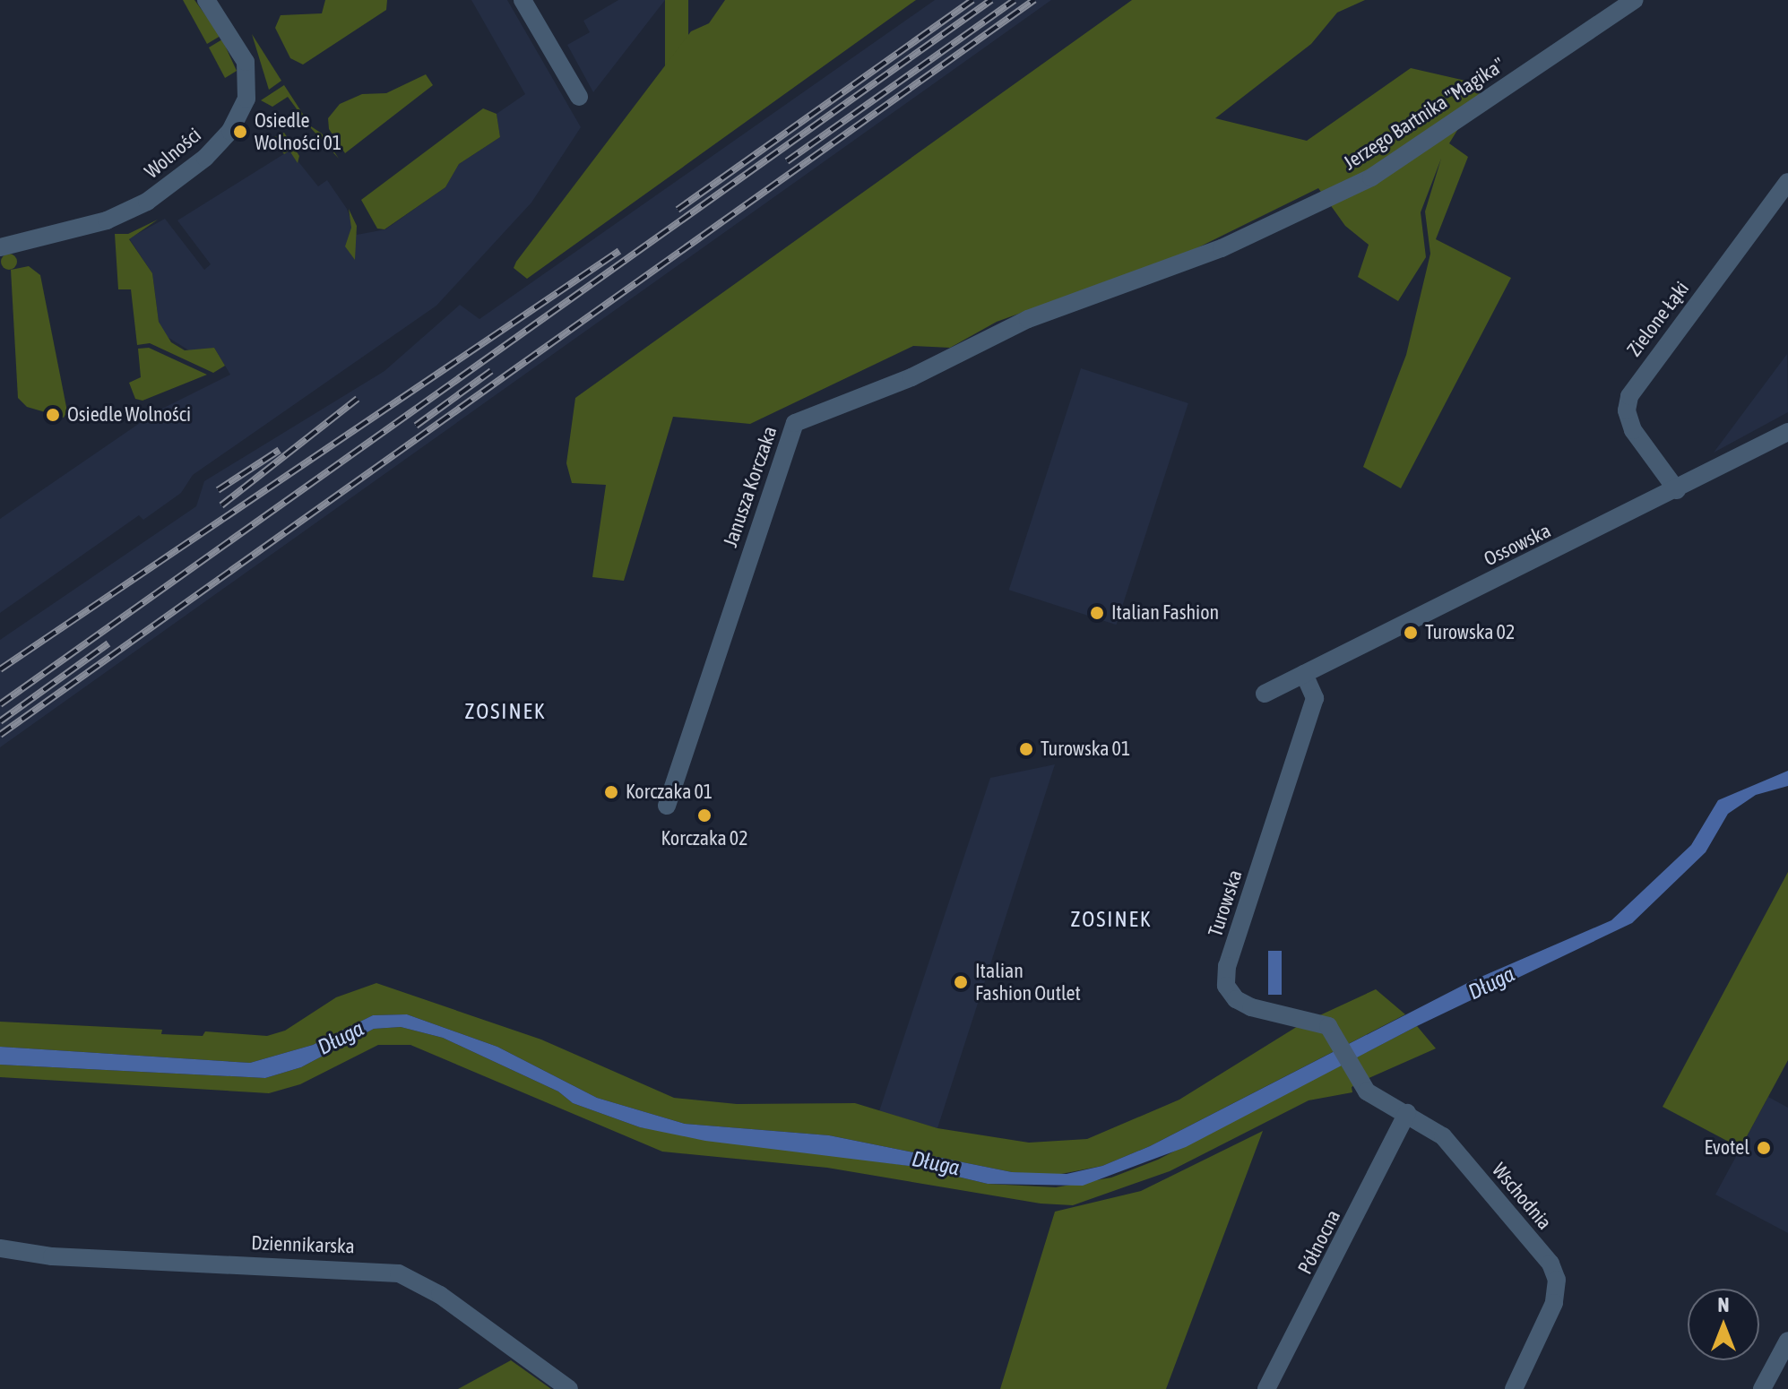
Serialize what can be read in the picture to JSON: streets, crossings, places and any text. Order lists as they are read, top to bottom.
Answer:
{
  "streets": {
    "street": [
      "Jerzego Bartnika \"Magika\"",
      "Wolności",
      "Zielone Łąki",
      "Janusza Korczaka",
      "Ossowska",
      "Turowska",
      "Wschodnia",
      "Północna",
      "Dziennikarska"
    ]
  },
  "crossings": [
    ["Jerzego Bartnika \"Magika\"", "Janusza Korczaka"],
    ["Zielone Łąki", "Ossowska"],
    ["Ossowska", "Turowska"],
    ["Turowska", "Wschodnia"],
    ["Wschodnia", "Północna"]
  ],
  "districts": ["ZOSINEK", "ZOSINEK"],
  "water": ["Długa"],
  "places": [
    "Osiedle Wolności 01",
    "Osiedle Wolności",
    "Italian Fashion",
    "Turowska 02",
    "Turowska 01",
    "Korczaka 01",
    "Korczaka 02",
    "Italian Fashion Outlet",
    "Evotel"
  ],
  "north": "top"
}
